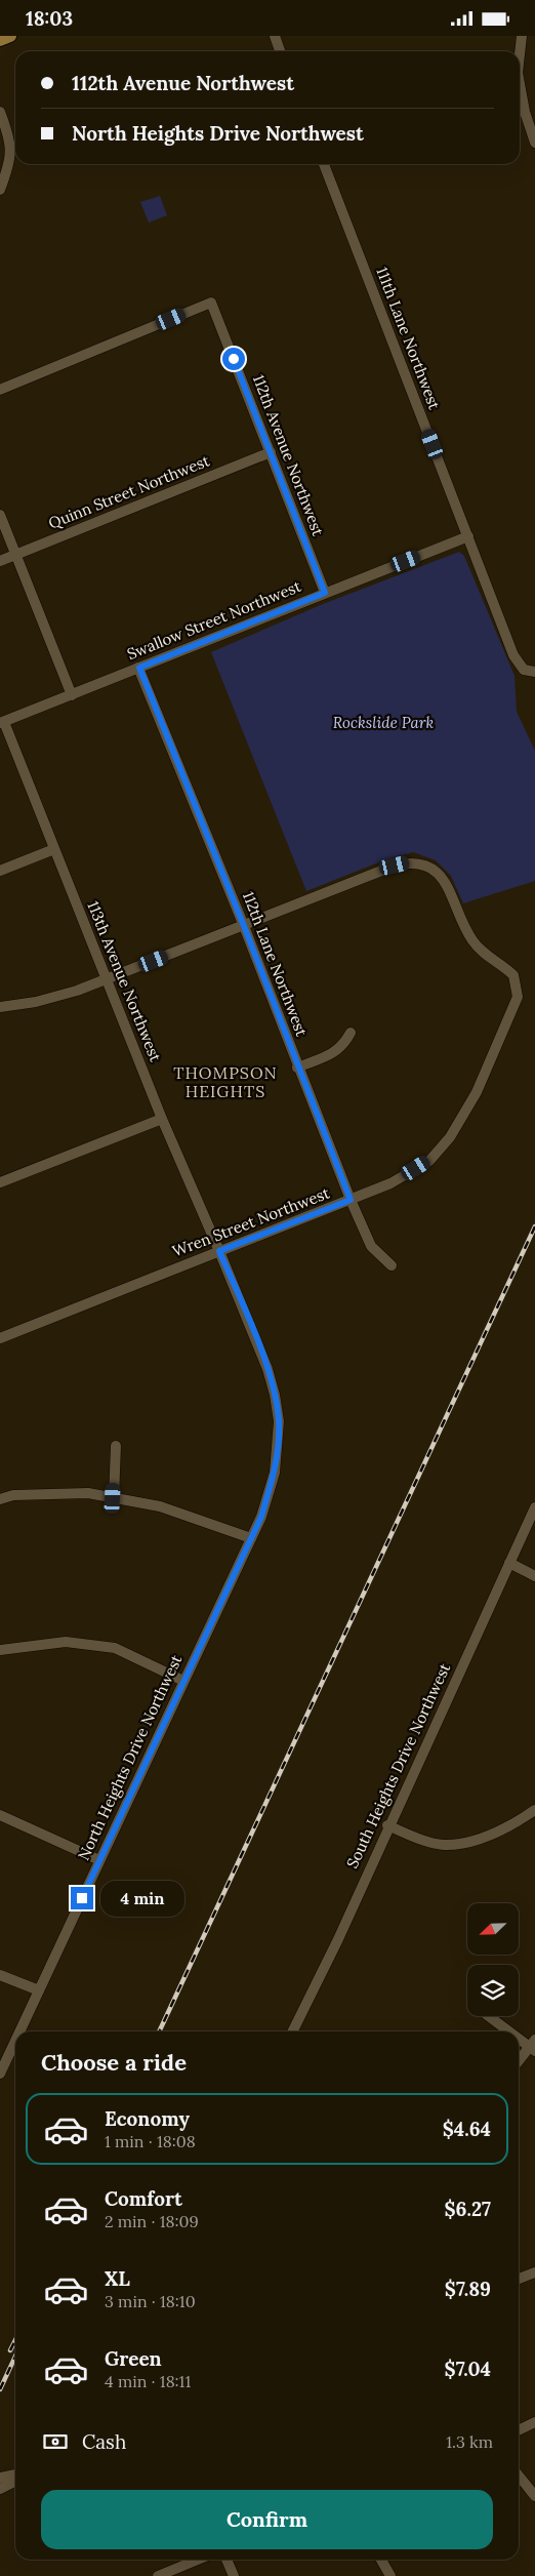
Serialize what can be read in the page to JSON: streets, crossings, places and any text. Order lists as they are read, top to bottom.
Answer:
{
  "streets": {
    "street": [
      "111th Lane Northwest",
      "112th Avenue Northwest",
      "Quinn Street Northwest",
      "Swallow Street Northwest",
      "112th Lane Northwest",
      "113th Avenue Northwest",
      "Wren Street Northwest",
      "North Heights Drive Northwest",
      "South Heights Drive Northwest"
    ]
  },
  "crossings": [
    ["111th Lane Northwest", "Swallow Street Northwest"],
    ["112th Avenue Northwest", "Quinn Street Northwest"],
    ["112th Avenue Northwest", "Swallow Street Northwest"],
    ["Swallow Street Northwest", "112th Lane Northwest"],
    ["Swallow Street Northwest", "113th Avenue Northwest"],
    ["112th Lane Northwest", "Wren Street Northwest"],
    ["113th Avenue Northwest", "Wren Street Northwest"],
    ["113th Avenue Northwest", "North Heights Drive Northwest"],
    ["Wren Street Northwest", "North Heights Drive Northwest"]
  ],
  "districts": ["THOMPSON HEIGHTS"],
  "parks": ["Rockslide Park"],
  "north": "bottom left",
  "page": {
    "status": "18:03",
    "banner": ["112th Avenue Northwest", "North Heights Drive Northwest"],
    "bubble": "4 min",
    "heading": "Choose a ride",
    "list": [
      {
        "name": "Economy",
        "note": "1 min · 18:08",
        "value": "$4.64"
      },
      {
        "name": "Comfort",
        "note": "2 min · 18:09",
        "value": "$6.27"
      },
      {
        "name": "XL",
        "note": "3 min · 18:10",
        "value": "$7.89"
      },
      {
        "name": "Green",
        "note": "4 min · 18:11",
        "value": "$7.04"
      }
    ],
    "pay": ["Cash", "1.3 km"],
    "buttons": "Confirm"
  }
}
